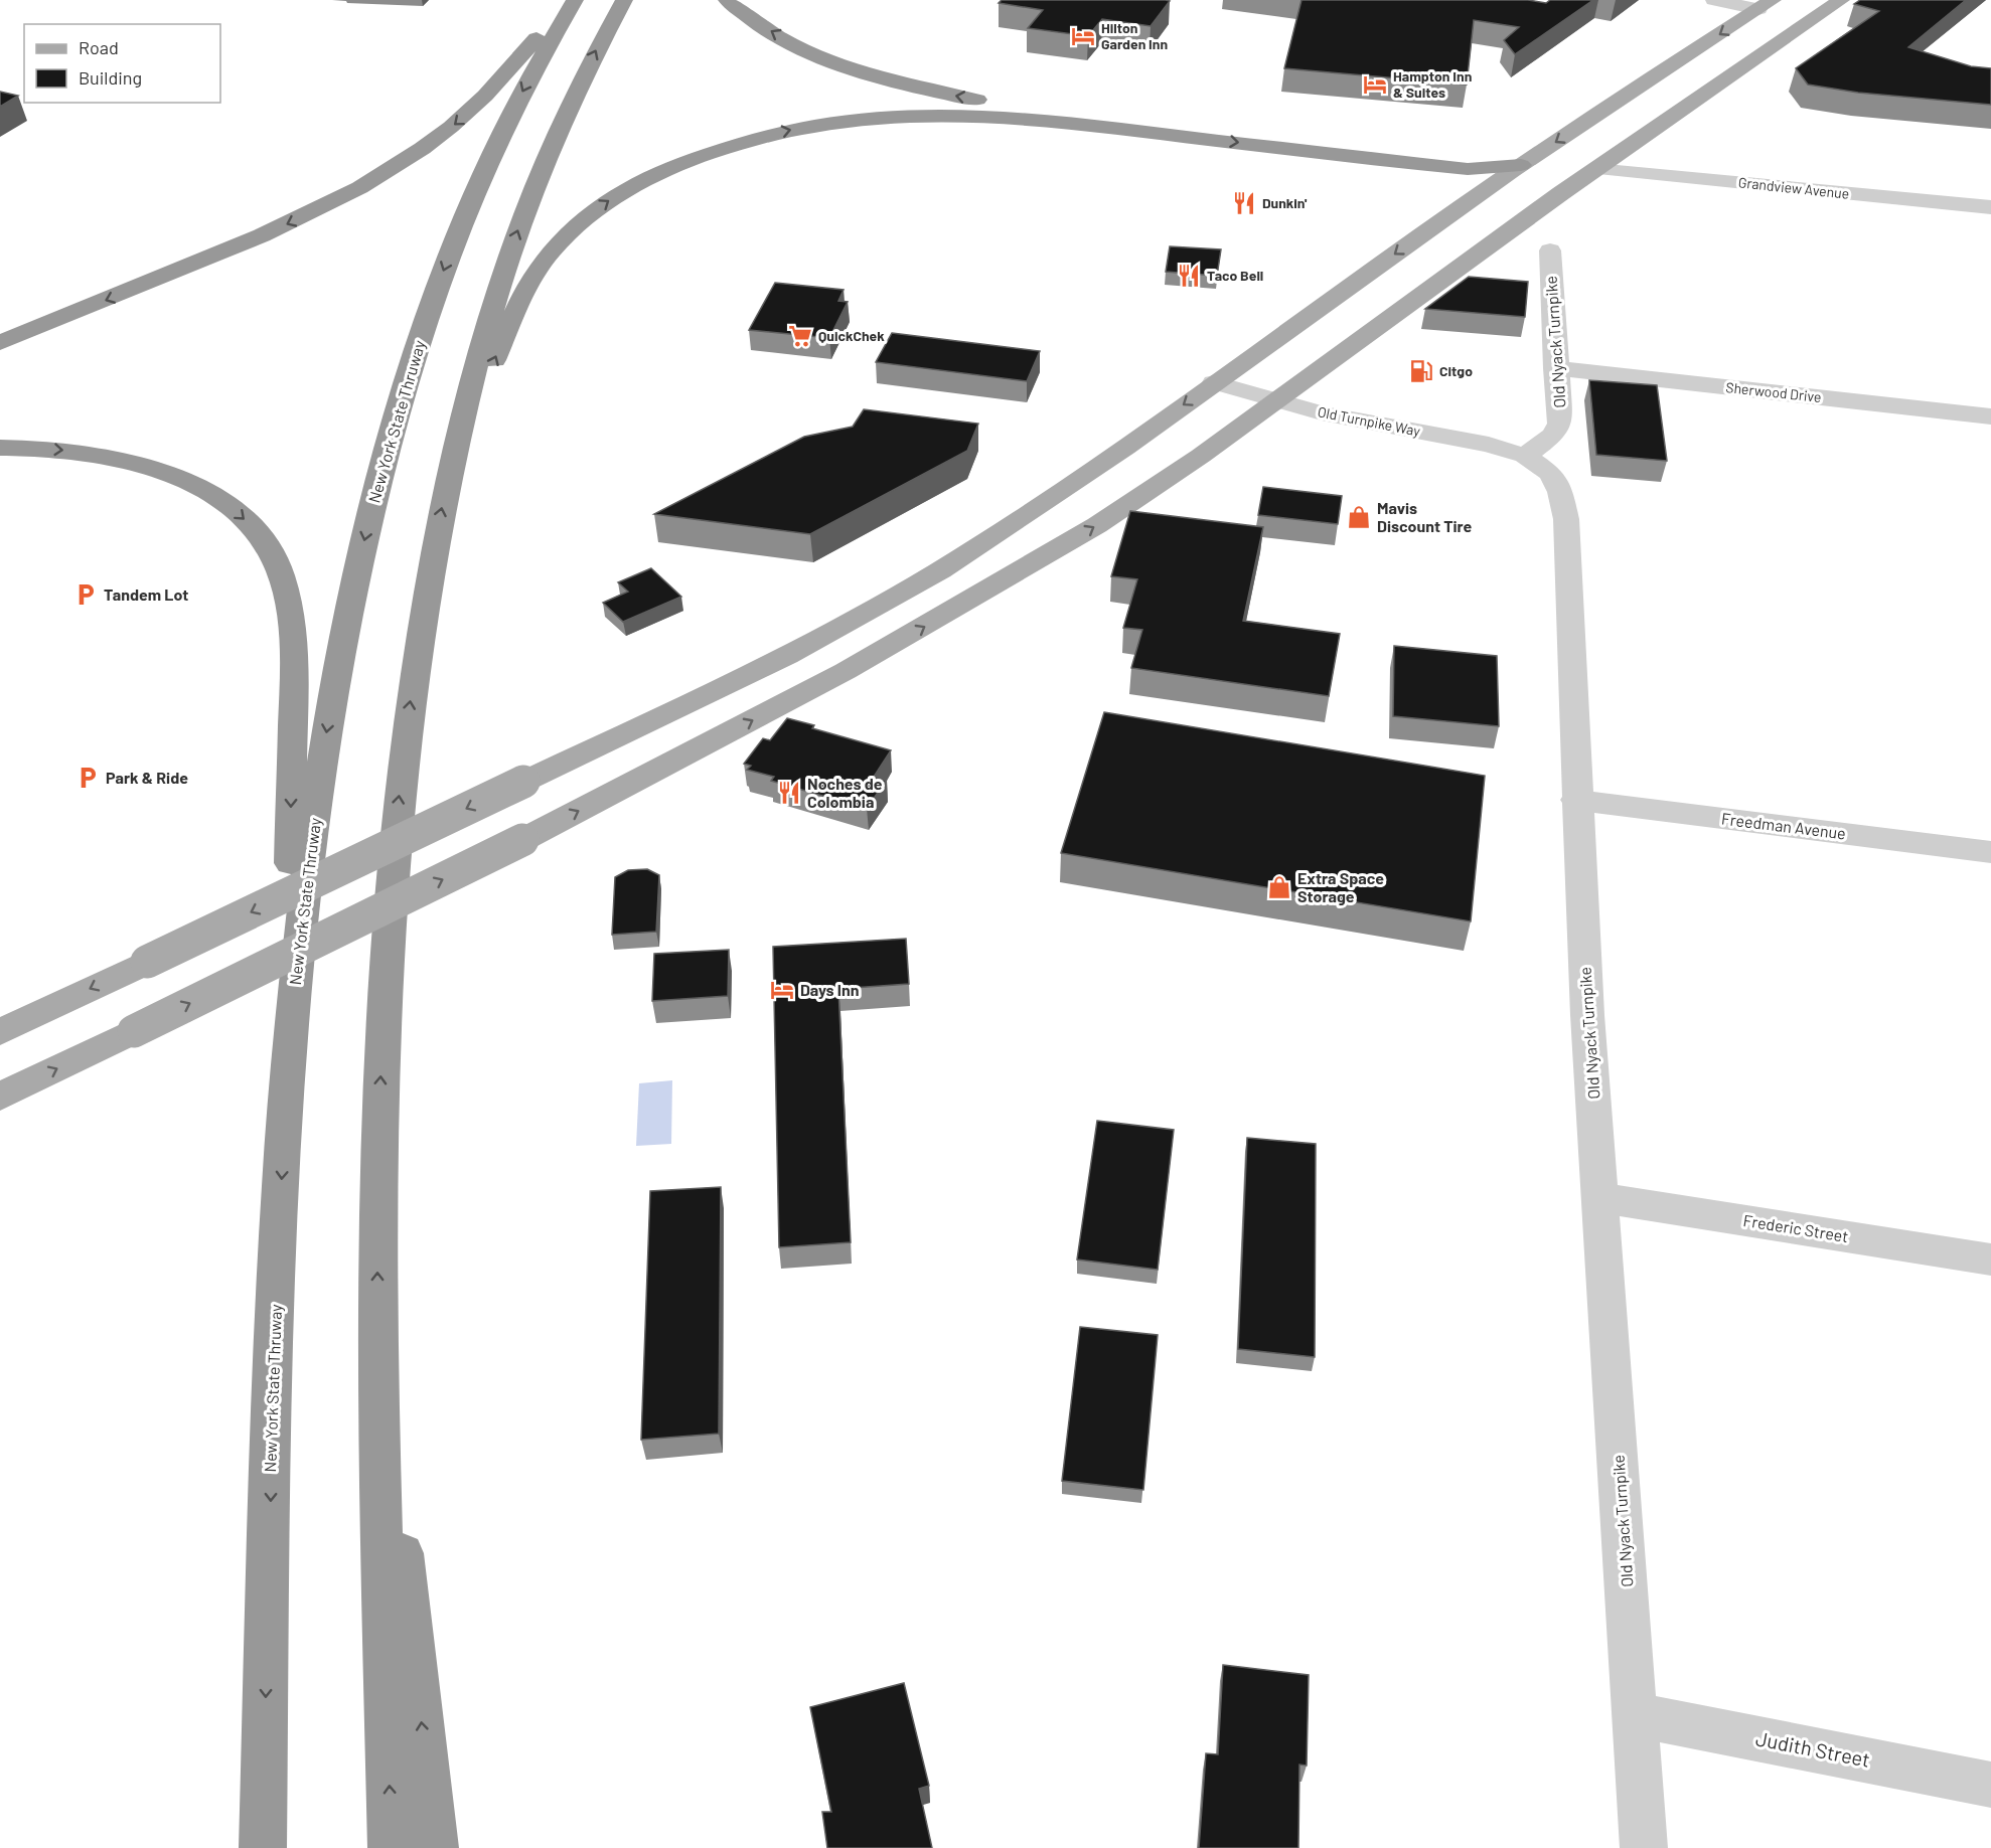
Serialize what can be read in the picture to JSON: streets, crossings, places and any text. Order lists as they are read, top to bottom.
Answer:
{
  "streets": {
    "highway": ["New York State Thruway"],
    "street": [
      "Grandview Avenue",
      "Old Nyack Turnpike",
      "Sherwood Drive",
      "Old Turnpike Way",
      "Freedman Avenue",
      "Frederic Street",
      "Judith Street"
    ]
  },
  "crossings": [
    ["Old Nyack Turnpike", "Sherwood Drive"],
    ["Old Nyack Turnpike", "Old Turnpike Way"],
    ["Old Nyack Turnpike", "Freedman Avenue"],
    ["Old Nyack Turnpike", "Frederic Street"],
    ["Old Nyack Turnpike", "Judith Street"]
  ],
  "places": {
    "hotel": ["Hilton Garden Inn", "Hampton Inn & Suites", "Days Inn"],
    "restaurant": ["Dunkin'", "Taco Bell", "Noches de Colombia"],
    "supermarket": ["QuickChek"],
    "fuel station": ["Citgo"],
    "shop": ["Mavis Discount Tire", "Extra Space Storage"],
    "parking": ["Tandem Lot", "Park & Ride"]
  },
  "legend": ["Road", "Building"]
}
